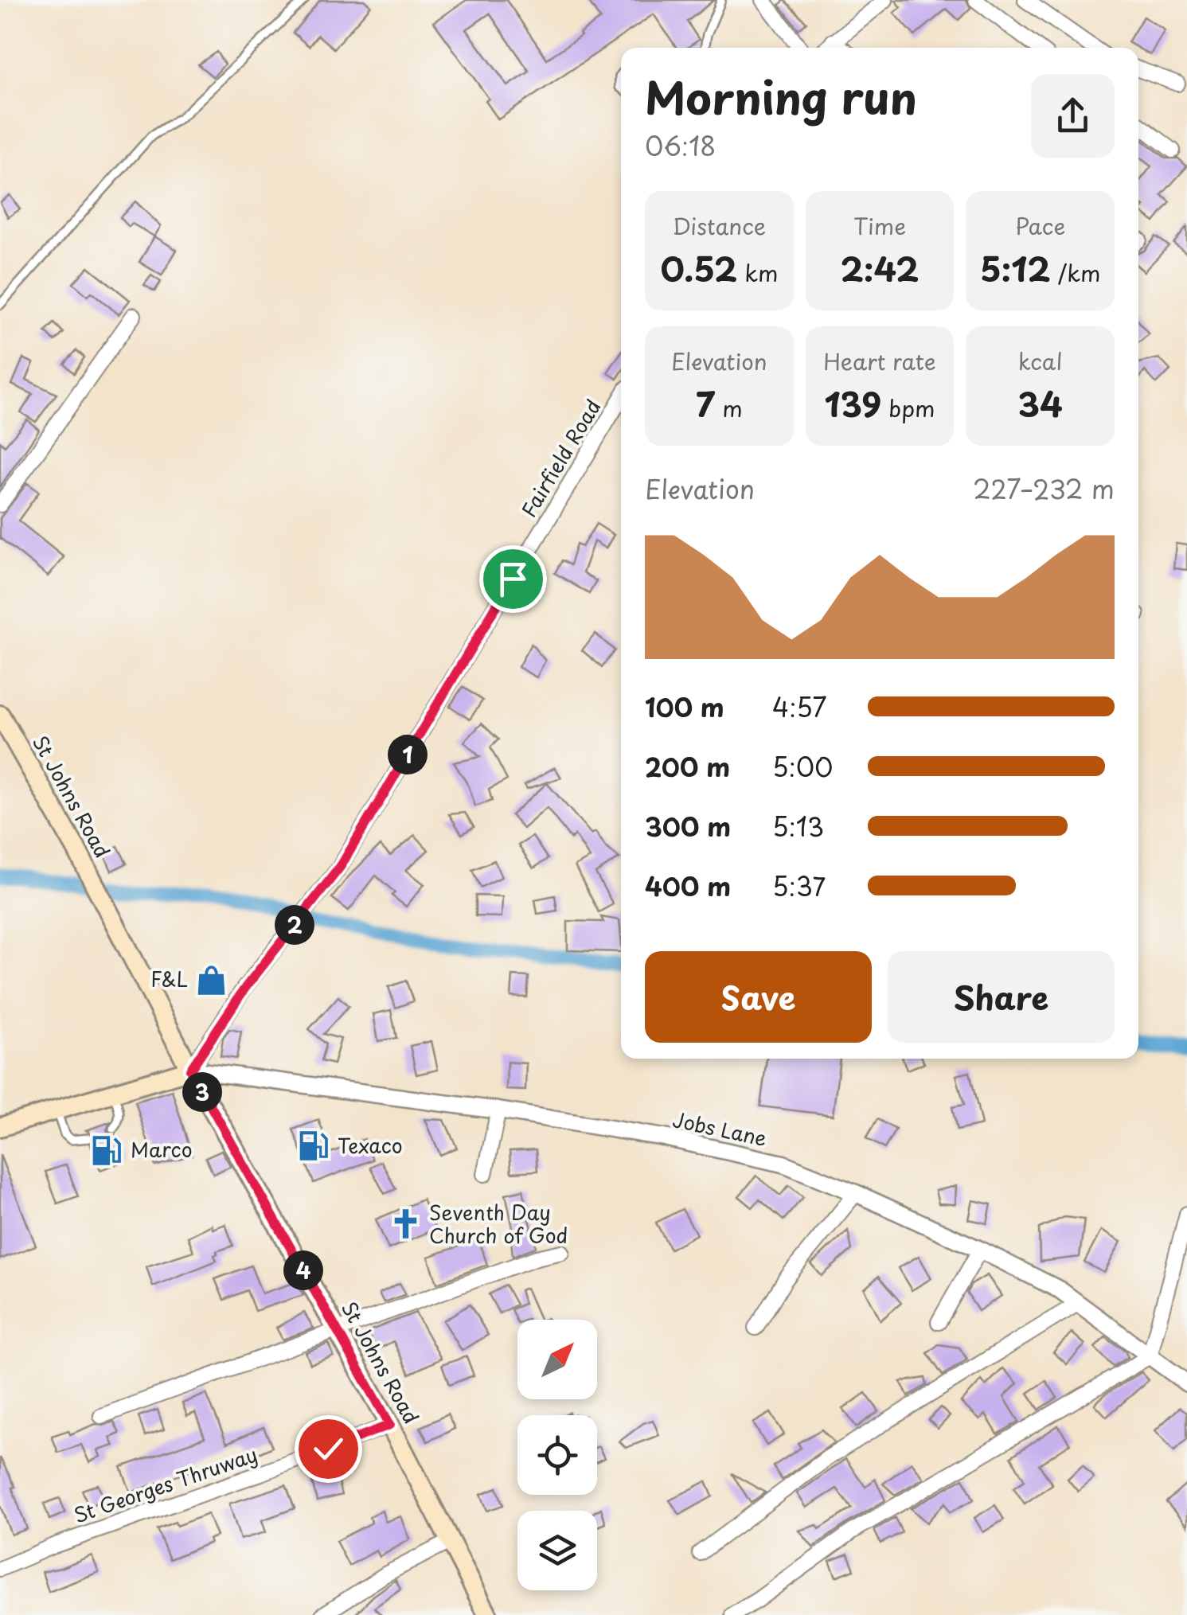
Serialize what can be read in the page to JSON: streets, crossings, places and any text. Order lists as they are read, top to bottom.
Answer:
{
  "streets": {
    "main road": ["St Johns Road"],
    "street": ["Fairfield Road", "Jobs Lane", "St Georges Thruway"]
  },
  "crossings": [
    ["Fairfield Road", "St Johns Road"],
    ["Fairfield Road", "Jobs Lane"],
    ["St Johns Road", "Jobs Lane"],
    ["St Johns Road", "St Georges Thruway"]
  ],
  "places": {
    "shop": ["F&L"],
    "fuel station": ["Texaco", "Marco"],
    "church": ["Seventh Day Church of God"]
  },
  "north": "top right",
  "page": {
    "heading": ["Morning run", "06:18"],
    "stats": [
      ["Distance", "0.52 km"],
      ["Time", "2:42"],
      ["Pace", "5:12 /km"],
      ["Elevation", "7 m"],
      ["Heart rate", "139 bpm"],
      ["kcal", "34"]
    ],
    "chart": ["Elevation", "227–232 m"],
    "list": [
      {
        "name": "100 m",
        "note": "4:57"
      },
      {
        "name": "200 m",
        "note": "5:00"
      },
      {
        "name": "300 m",
        "note": "5:13"
      },
      {
        "name": "400 m",
        "note": "5:37"
      }
    ],
    "pins": [
      "1",
      "2",
      "3",
      "4"
    ],
    "buttons": ["Save", "Share"]
  }
}
